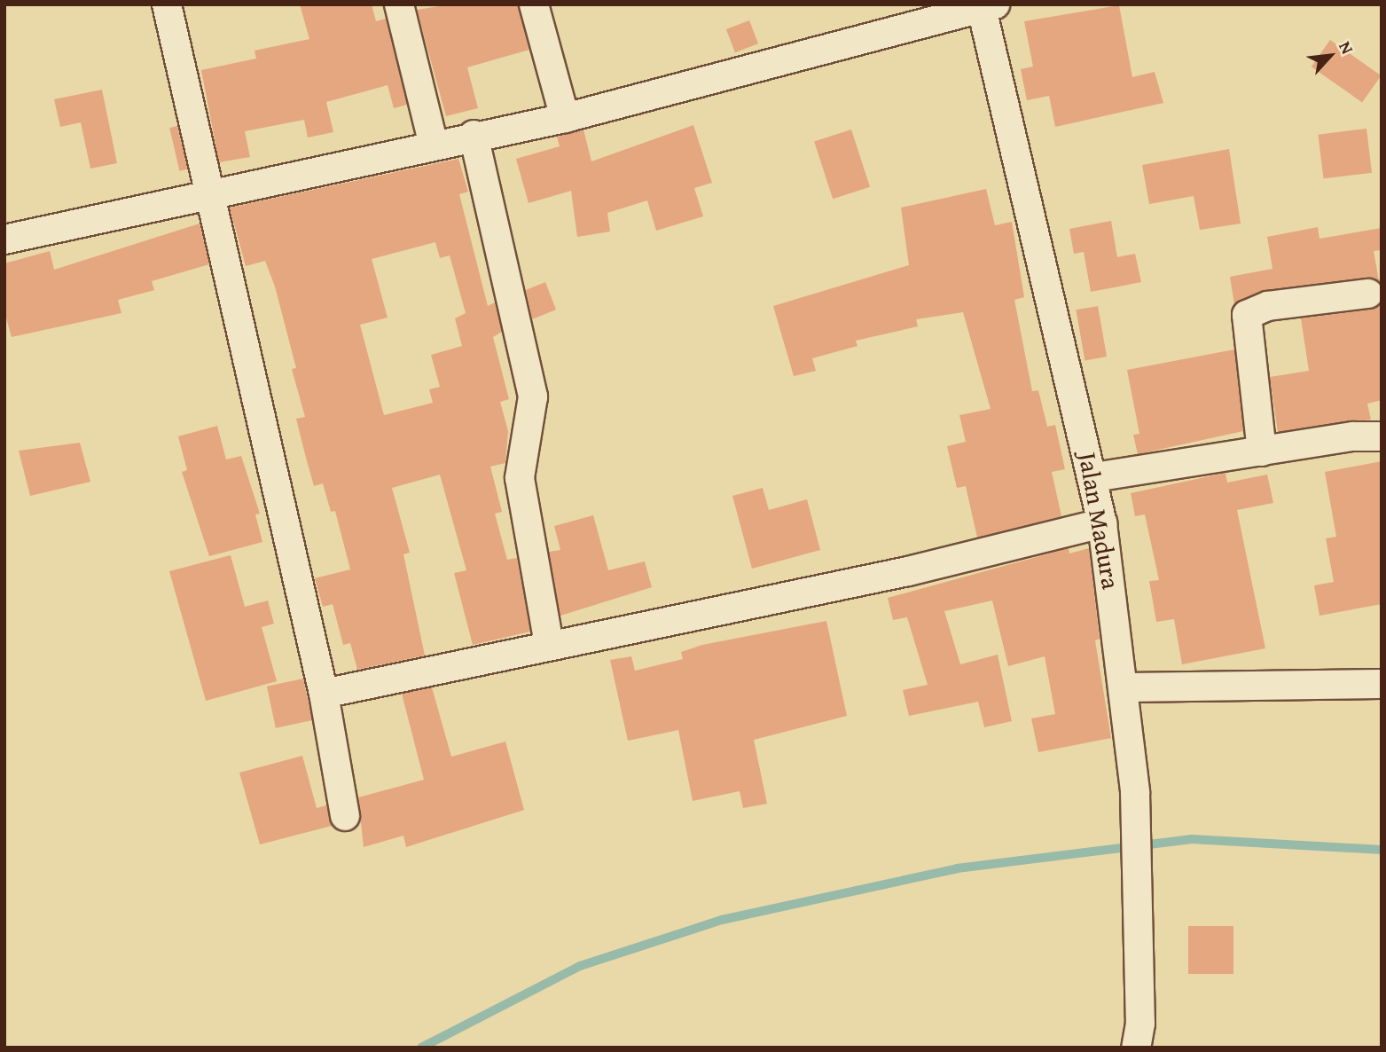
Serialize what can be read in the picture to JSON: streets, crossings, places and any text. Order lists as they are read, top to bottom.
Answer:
{
  "streets": {
    "street": ["Jalan Madura"]
  },
  "north": "top right"
}
